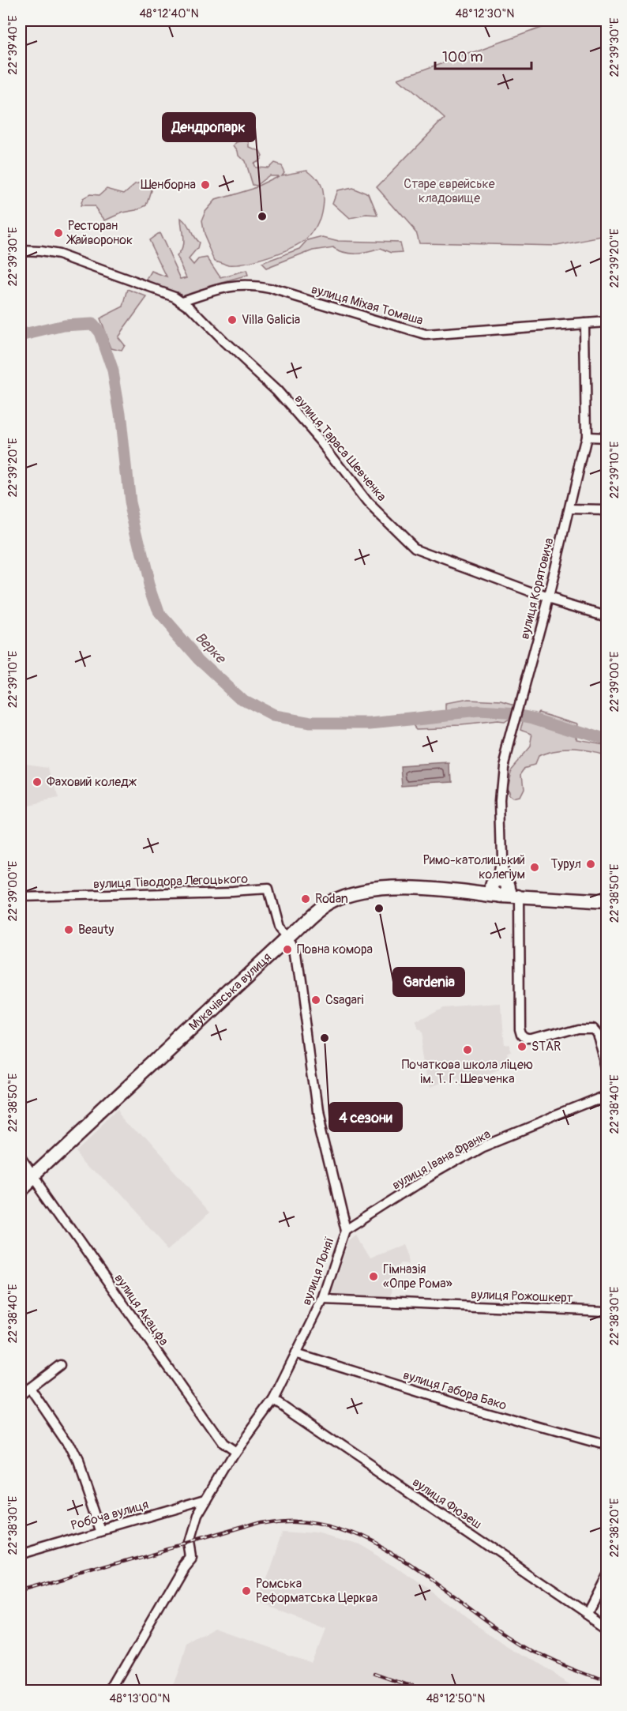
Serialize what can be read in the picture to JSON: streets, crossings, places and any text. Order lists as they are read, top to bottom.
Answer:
{
  "streets": {
    "highway": ["Мукачівська вулиця"],
    "street": [
      "вулиця Міхая Томаша",
      "вулиця Тараса Шевченка",
      "вулиця Корятовича",
      "вулиця Тіводора Легоцького",
      "вулиця Івана Франка",
      "вулиця Лоняї",
      "вулиця Рожошкерт",
      "вулиця Акацфа",
      "вулиця Габора Бако",
      "вулиця Фюзеш",
      "Робоча вулиця"
    ]
  },
  "crossings": [
    ["вулиця Міхая Томаша", "вулиця Тараса Шевченка"],
    ["вулиця Міхая Томаша", "вулиця Корятовича"],
    ["вулиця Тараса Шевченка", "вулиця Корятовича"],
    ["вулиця Корятовича", "Мукачівська вулиця"],
    ["вулиця Тіводора Легоцького", "Мукачівська вулиця"],
    ["вулиця Тіводора Легоцького", "вулиця Лоняї"],
    ["Мукачівська вулиця", "вулиця Лоняї"],
    ["Мукачівська вулиця", "вулиця Акацфа"],
    ["вулиця Івана Франка", "вулиця Лоняї"],
    ["вулиця Лоняї", "вулиця Рожошкерт"],
    ["вулиця Лоняї", "вулиця Акацфа"],
    ["вулиця Лоняї", "вулиця Габора Бако"],
    ["вулиця Лоняї", "вулиця Фюзеш"],
    ["вулиця Лоняї", "Робоча вулиця"]
  ],
  "water": ["Верке"],
  "parks": ["Старе єврейське кладовище"],
  "places": [
    "Шенборна",
    "Дендропарк",
    "Ресторан Жайворонок",
    "Villa Galicia",
    "Фаховий коледж",
    "Турул",
    "Римо-католицький колегіум",
    "Rodan",
    "Gardenia",
    "Beauty",
    "Повна комора",
    "Csagari",
    "4 сезони",
    "STAR",
    "Початкова школа ліцею ім. Т. Г. Шевченка",
    "Гімназія «Опре Рома»",
    "Ромська Реформатська Церква"
  ],
  "scale_bar": "100 m",
  "coordinates": [
    "48°12'40\"N",
    "48°12'30\"N",
    "22°39'40\"E",
    "22°39'30\"E",
    "22°39'20\"E",
    "22°39'10\"E",
    "22°39'00\"E",
    "22°38'50\"E",
    "22°38'40\"E",
    "22°38'30\"E",
    "22°38'20\"E",
    "48°13'00\"N",
    "48°12'50\"N"
  ]
}
